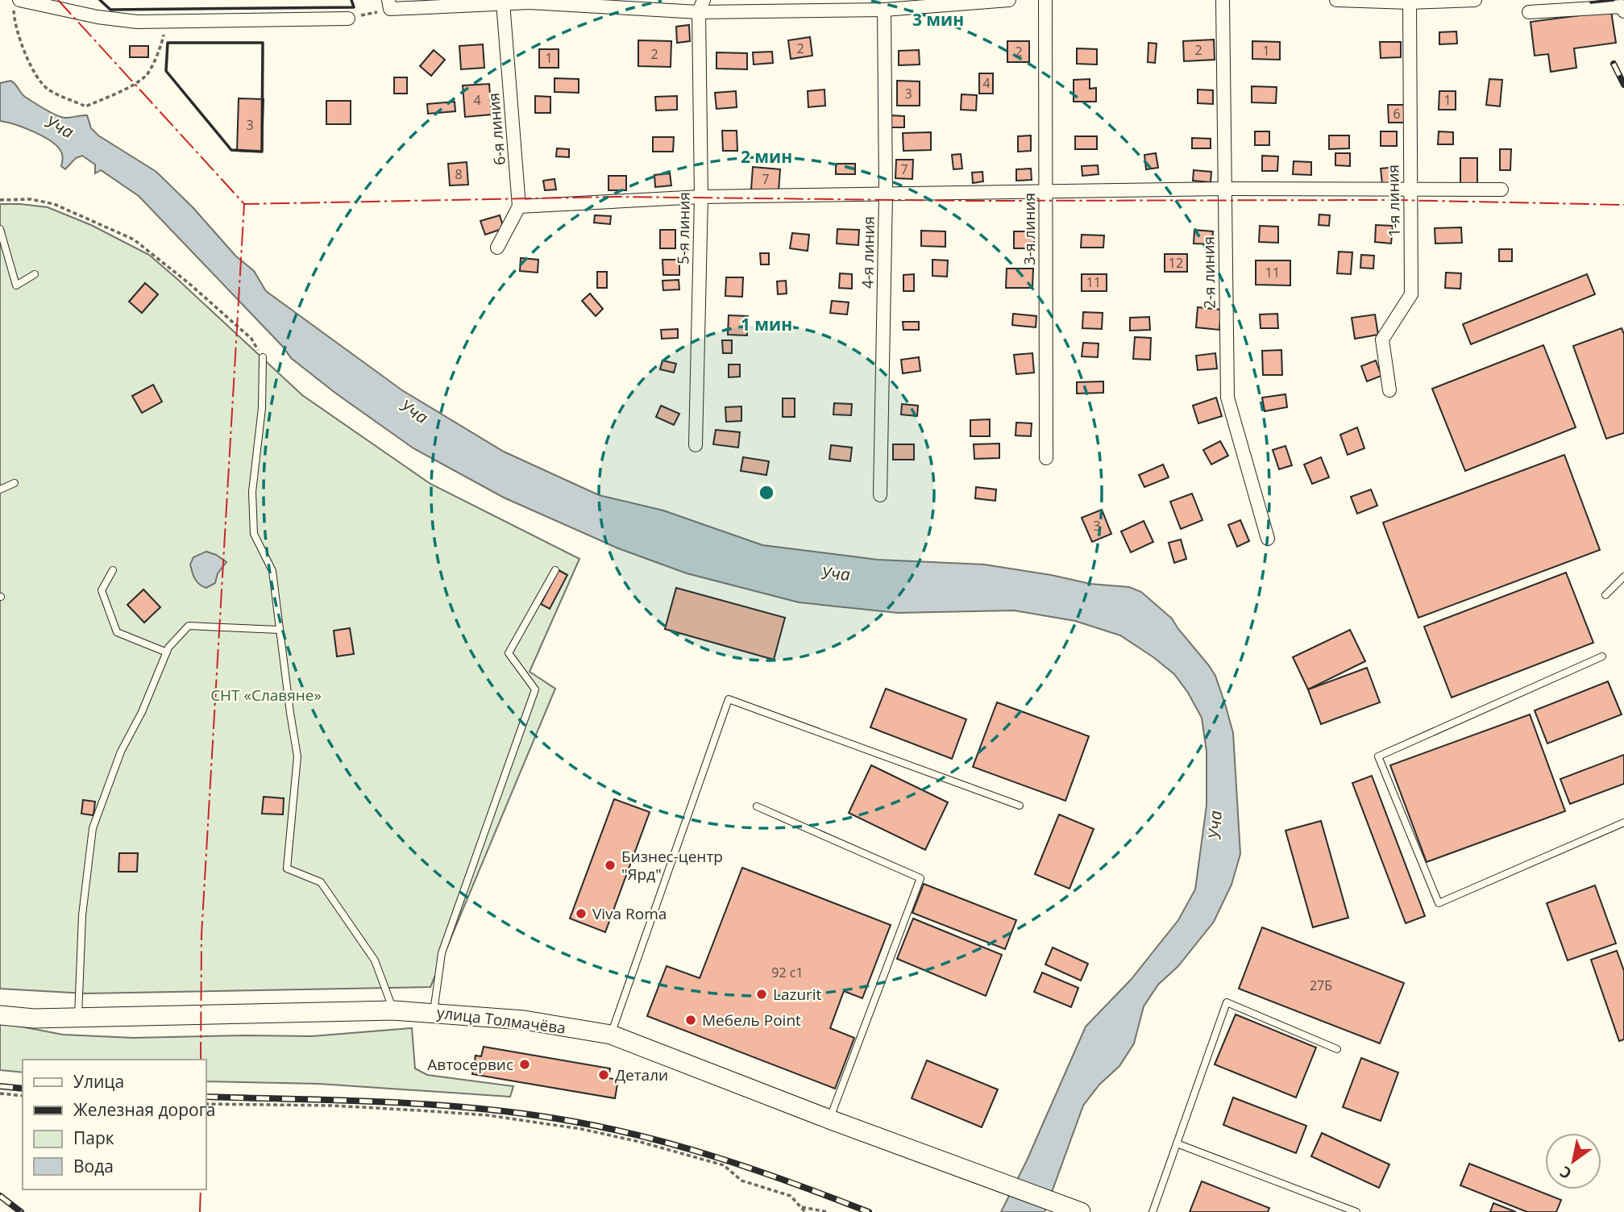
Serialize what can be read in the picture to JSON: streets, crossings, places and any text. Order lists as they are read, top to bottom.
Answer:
{
  "streets": {
    "street": [
      "6-я линия",
      "1-я линия",
      "5-я линия",
      "3-я линия",
      "4-я линия",
      "2-я линия",
      "улица Толмачёва"
    ]
  },
  "water": ["Уча"],
  "parks": ["СНТ «Славяне»"],
  "places": [
    "Бизнес-центр \"Ярд\"",
    "Viva Roma",
    "Lazurit",
    "Мебель Point",
    "Автосервис",
    "Детали"
  ],
  "house_numbers": [
    "2",
    "2",
    "1",
    "2",
    "2",
    "1",
    "4",
    "3",
    "4",
    "1",
    "6",
    "3",
    "7",
    "8",
    "7",
    "12",
    "11",
    "11",
    "3",
    "92 с1",
    "27Б"
  ],
  "legend": [
    "Улица",
    "Железная дорога",
    "Парк",
    "Вода"
  ],
  "north": "bottom left",
  "rings": ["3 мин", "2 мин", "1 мин"]
}
